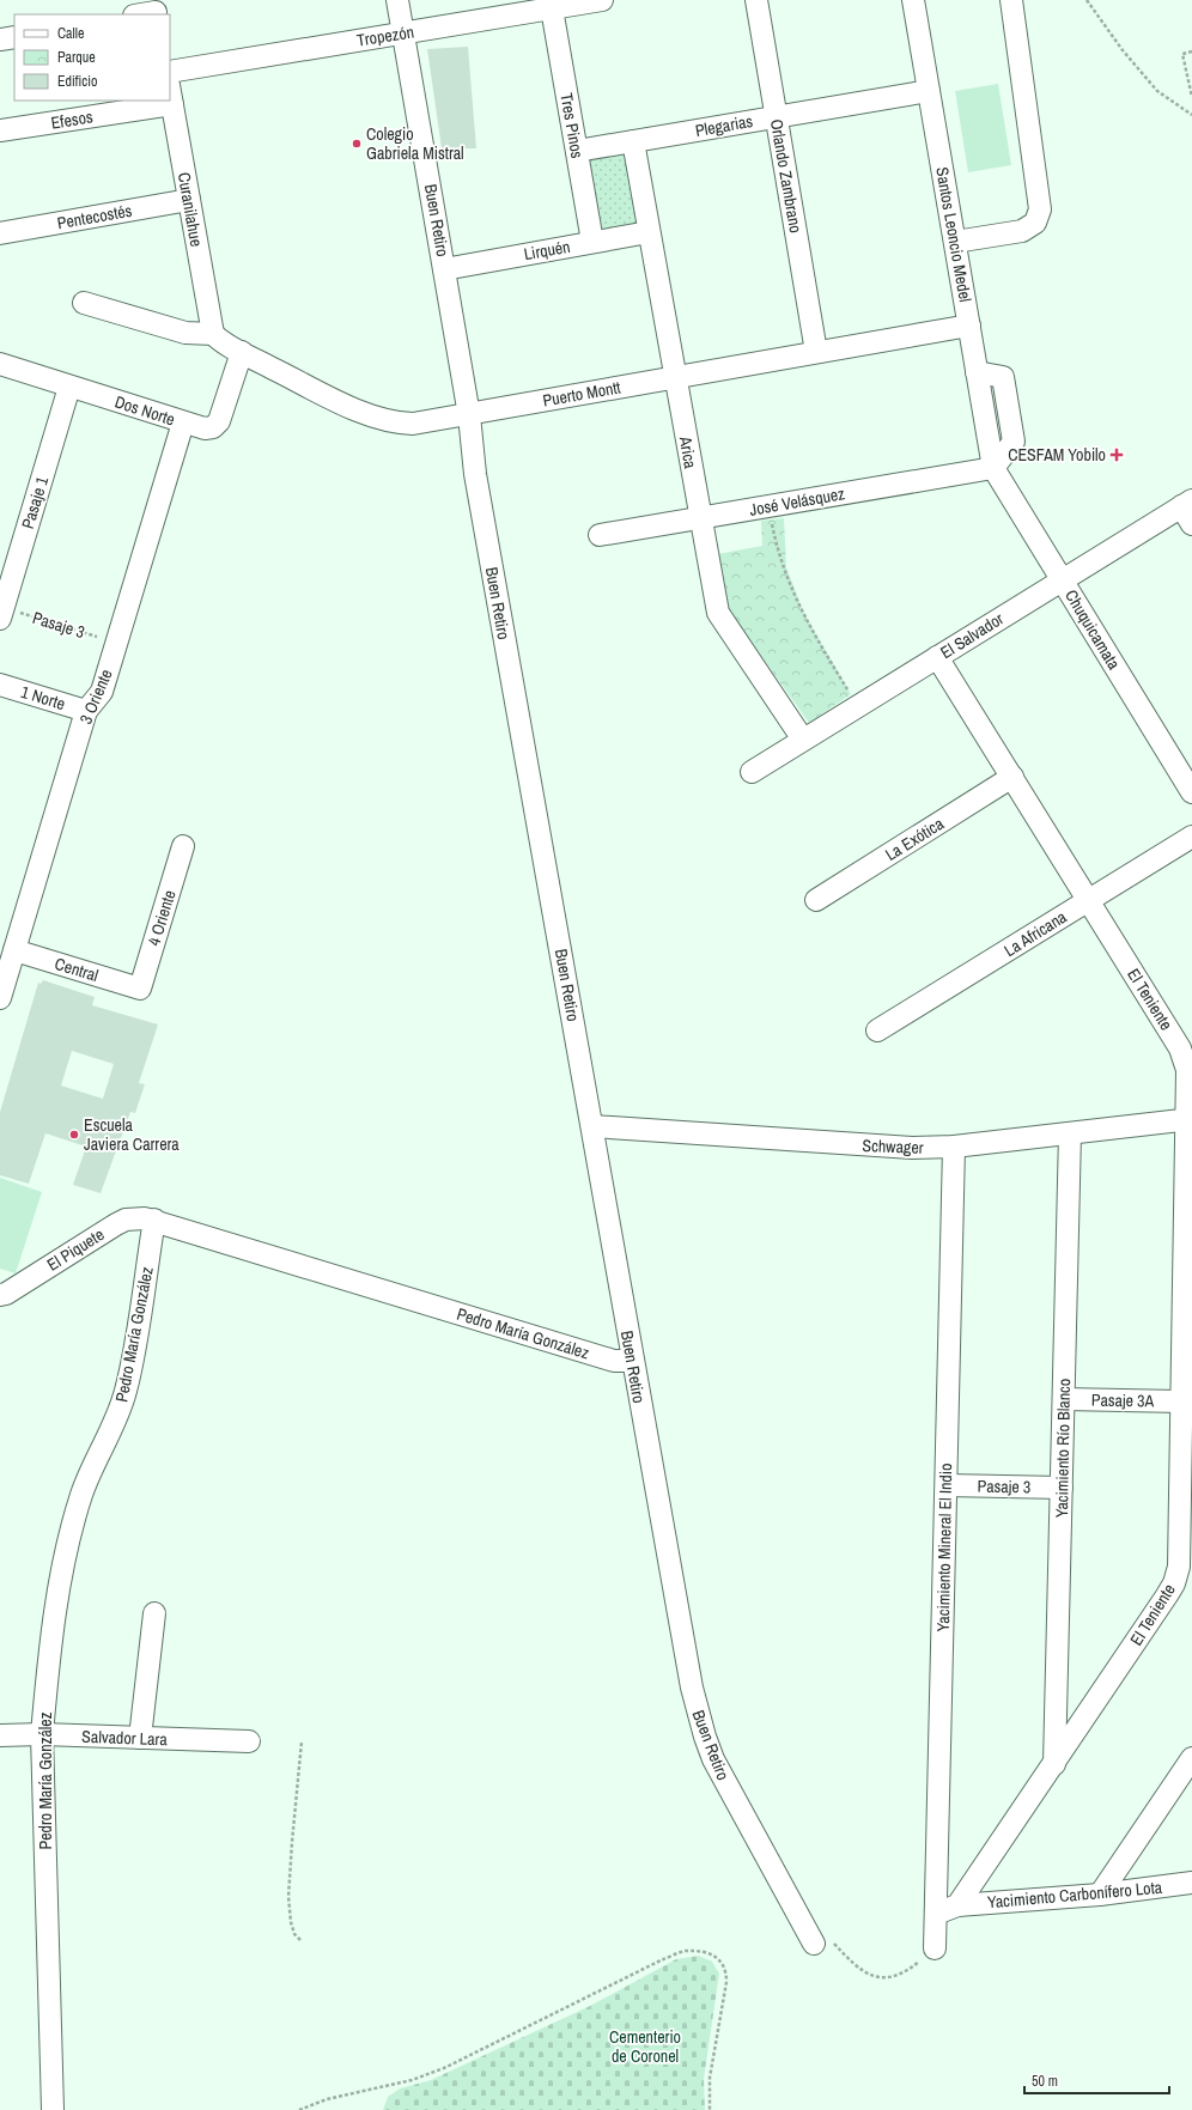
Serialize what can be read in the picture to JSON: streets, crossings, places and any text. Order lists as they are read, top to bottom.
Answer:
{
  "streets": {
    "street": [
      "Tropezón",
      "Efesos",
      "Tres Pinos",
      "Plegarias",
      "Orlando Zambrano",
      "Curanilahue",
      "Pentecostés",
      "Buen Retiro",
      "Santos Leoncio Medel",
      "Lirquén",
      "Puerto Montt",
      "Dos Norte",
      "Arica",
      "José Velásquez",
      "Pasaje 1",
      "Pasaje 3",
      "Chuquicamata",
      "El Salvador",
      "3 Oriente",
      "1 Norte",
      "La Exótica",
      "4 Oriente",
      "La Africana",
      "Central",
      "El Teniente",
      "Schwager",
      "El Piquete",
      "Pedro María González",
      "Pasaje 3A",
      "Yacimiento Río Blanco",
      "Yacimiento Mineral El Indio",
      "Salvador Lara",
      "Yacimiento Carbonífero Lota"
    ]
  },
  "crossings": [
    ["Tropezón", "Tres Pinos"],
    ["Tropezón", "Buen Retiro"],
    ["Tres Pinos", "Plegarias"],
    ["Tres Pinos", "Lirquén"],
    ["Plegarias", "Orlando Zambrano"],
    ["Plegarias", "Santos Leoncio Medel"],
    ["Plegarias", "Arica"],
    ["Orlando Zambrano", "Puerto Montt"],
    ["Curanilahue", "Pentecostés"],
    ["Curanilahue", "Puerto Montt"],
    ["Buen Retiro", "Lirquén"],
    ["Buen Retiro", "Puerto Montt"],
    ["Buen Retiro", "Schwager"],
    ["Buen Retiro", "Pedro María González"],
    ["Santos Leoncio Medel", "Puerto Montt"],
    ["Santos Leoncio Medel", "José Velásquez"],
    ["Santos Leoncio Medel", "Chuquicamata"],
    ["Lirquén", "Arica"],
    ["Puerto Montt", "Dos Norte"],
    ["Puerto Montt", "Arica"],
    ["Dos Norte", "Pasaje 1"],
    ["Dos Norte", "3 Oriente"],
    ["Arica", "José Velásquez"],
    ["Arica", "El Salvador"],
    ["José Velásquez", "Chuquicamata"],
    ["Pasaje 1", "Pasaje 3"],
    ["Pasaje 3", "3 Oriente"],
    ["Pasaje 3", "Yacimiento Río Blanco"],
    ["Pasaje 3", "Yacimiento Mineral El Indio"],
    ["Chuquicamata", "El Salvador"],
    ["El Salvador", "El Teniente"],
    ["3 Oriente", "1 Norte"],
    ["3 Oriente", "Central"],
    ["La Exótica", "El Teniente"],
    ["4 Oriente", "Central"],
    ["La Africana", "El Teniente"],
    ["El Teniente", "Schwager"],
    ["El Teniente", "Pasaje 3A"],
    ["El Teniente", "Yacimiento Río Blanco"],
    ["El Teniente", "Yacimiento Carbonífero Lota"],
    ["Schwager", "Yacimiento Río Blanco"],
    ["Schwager", "Yacimiento Mineral El Indio"],
    ["El Piquete", "Pedro María González"],
    ["Pedro María González", "Salvador Lara"],
    ["Pasaje 3A", "Yacimiento Río Blanco"]
  ],
  "parks": ["Cementerio de Coronel"],
  "places": {
    "other": ["Colegio Gabriela Mistral", "Escuela Javiera Carrera"],
    "health": ["CESFAM Yobilo"]
  },
  "legend": ["Calle", "Parque", "Edificio"],
  "scale_bar": "50 m"
}
